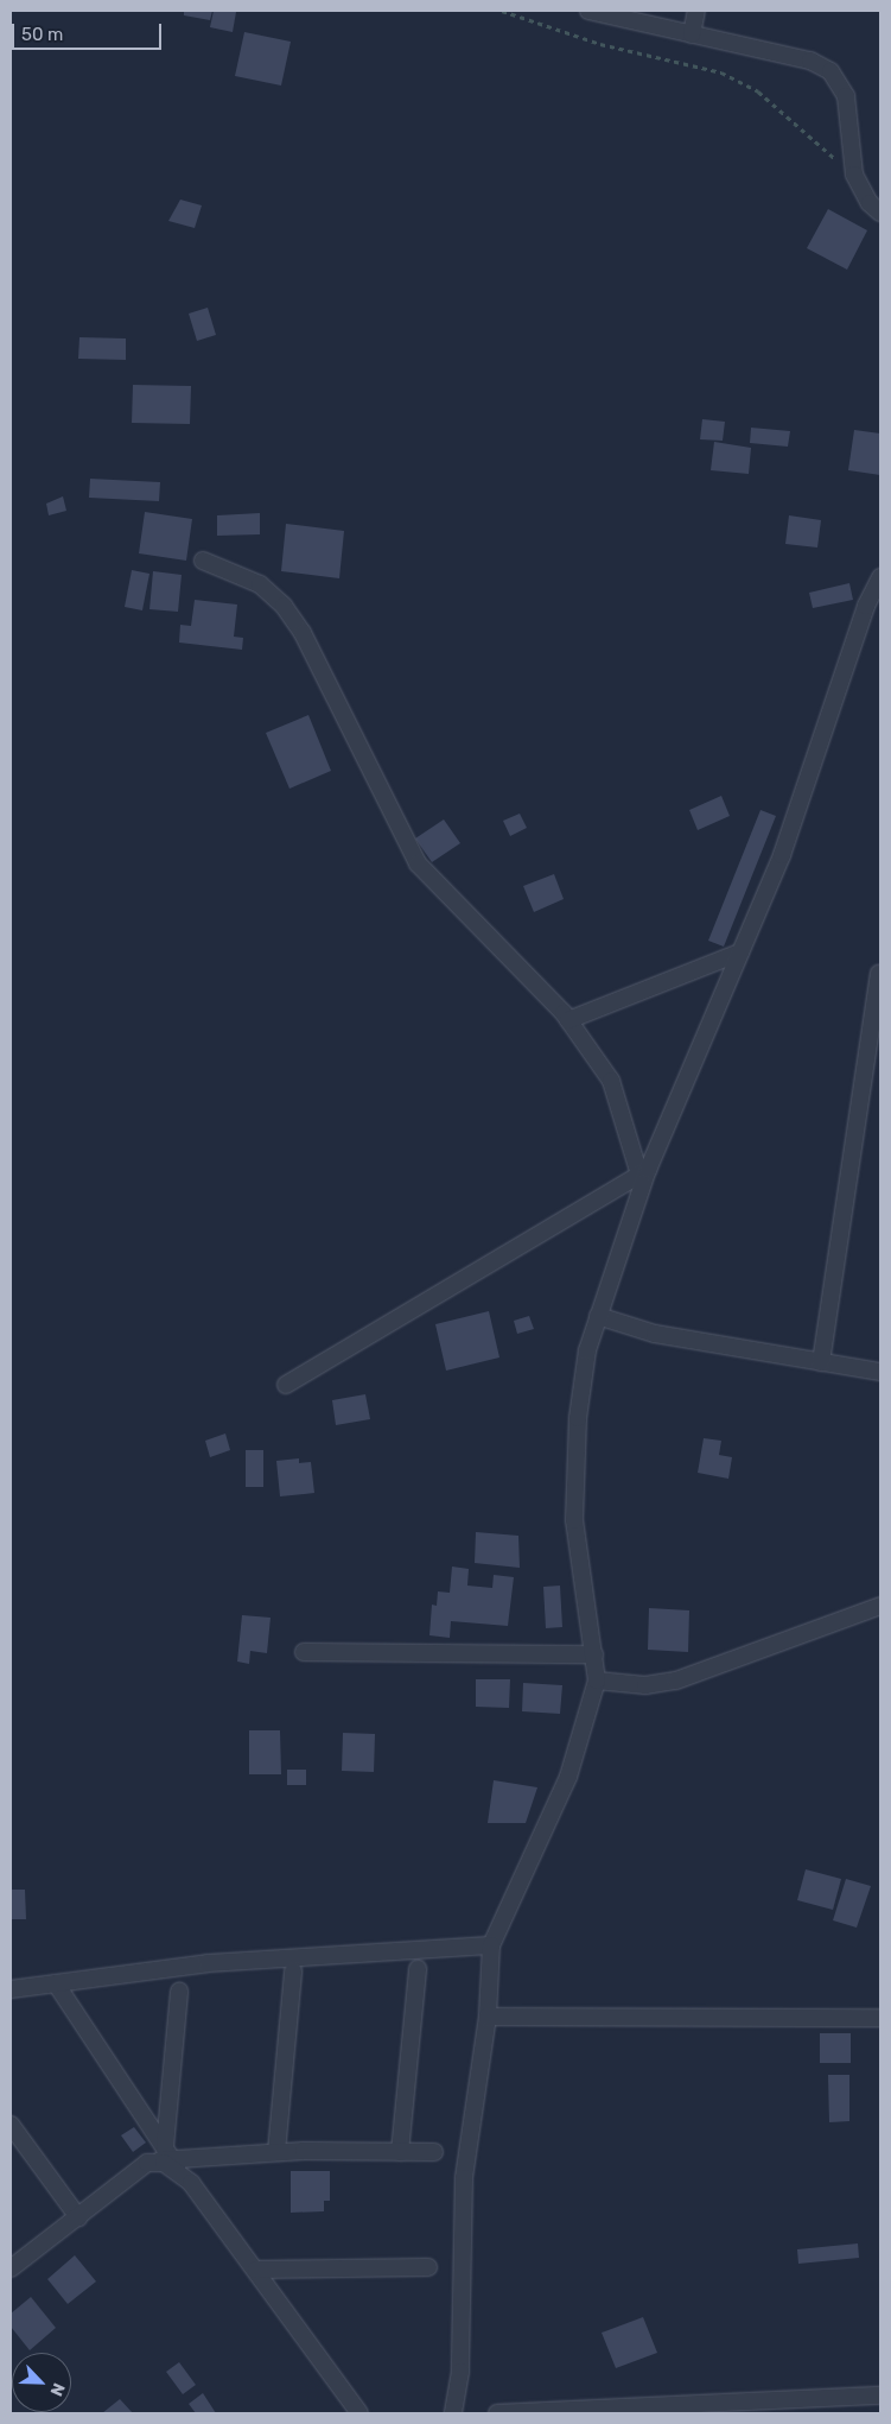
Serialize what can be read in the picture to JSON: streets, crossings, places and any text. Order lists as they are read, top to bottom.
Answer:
{
  "scale_bar": "50 m",
  "north": "bottom right"
}
